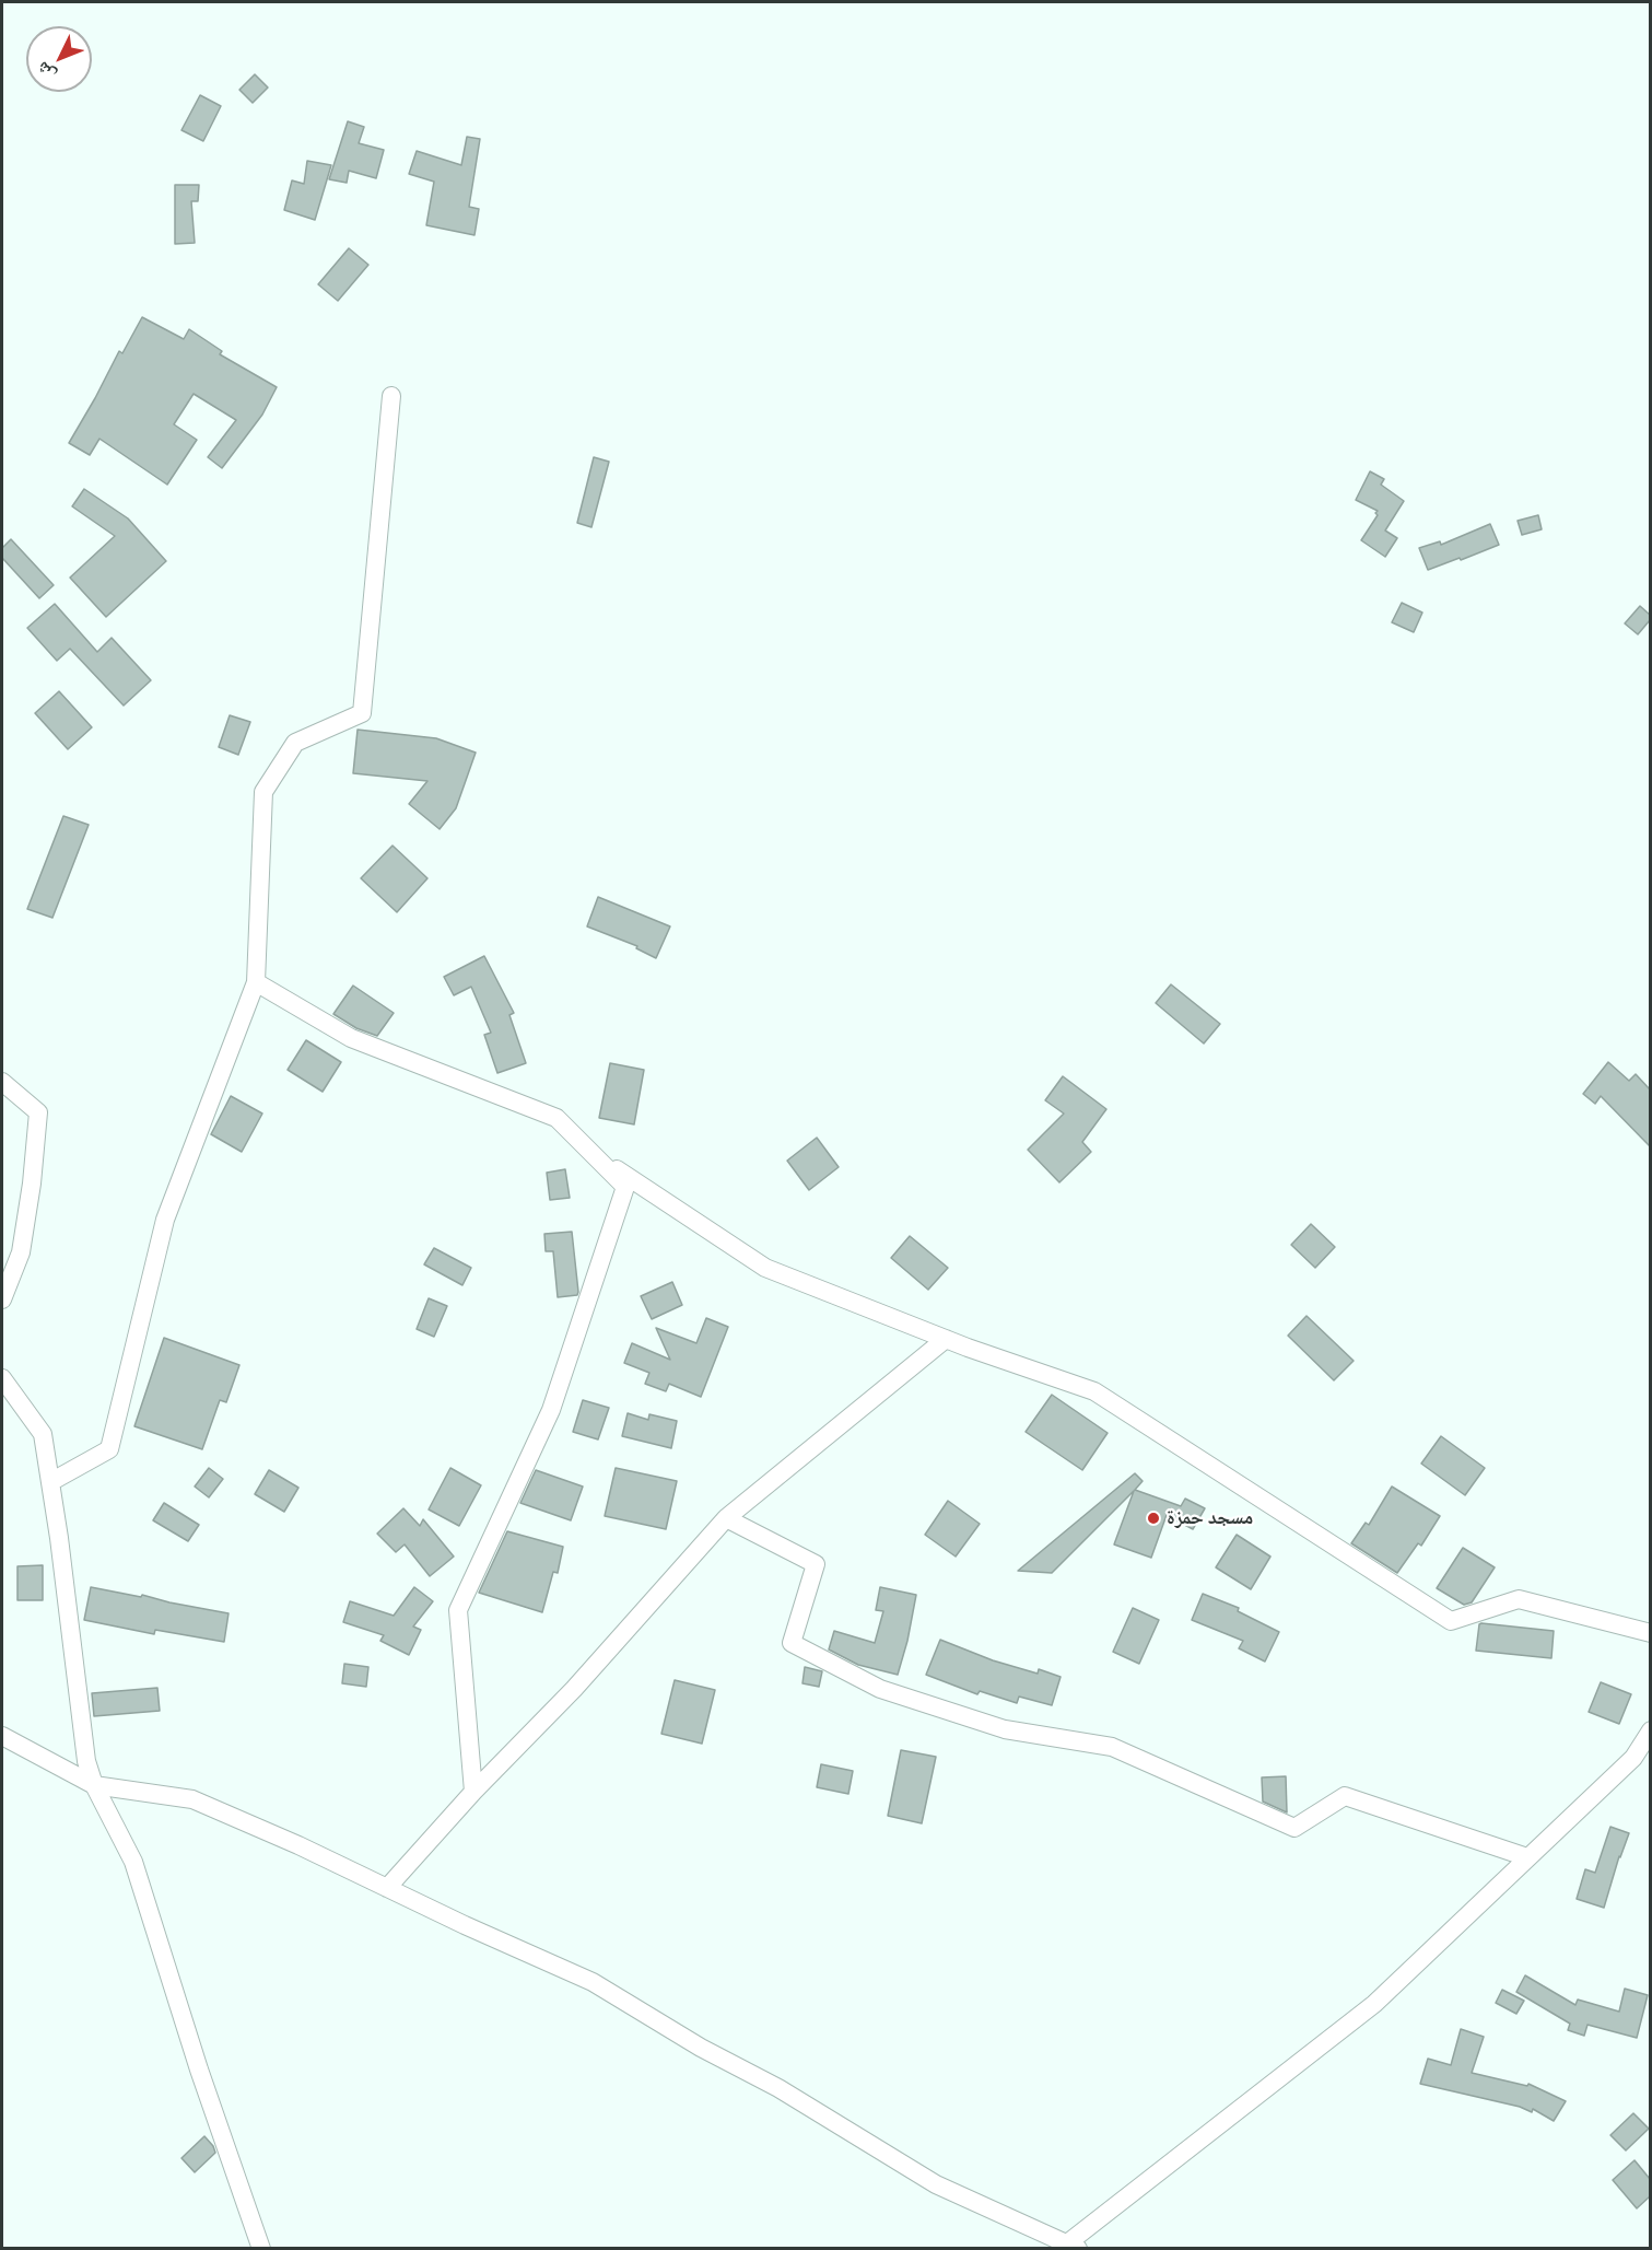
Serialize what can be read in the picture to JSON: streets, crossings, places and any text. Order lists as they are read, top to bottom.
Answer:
{
  "places": ["مسجد حمزة"],
  "north": "bottom left"
}
